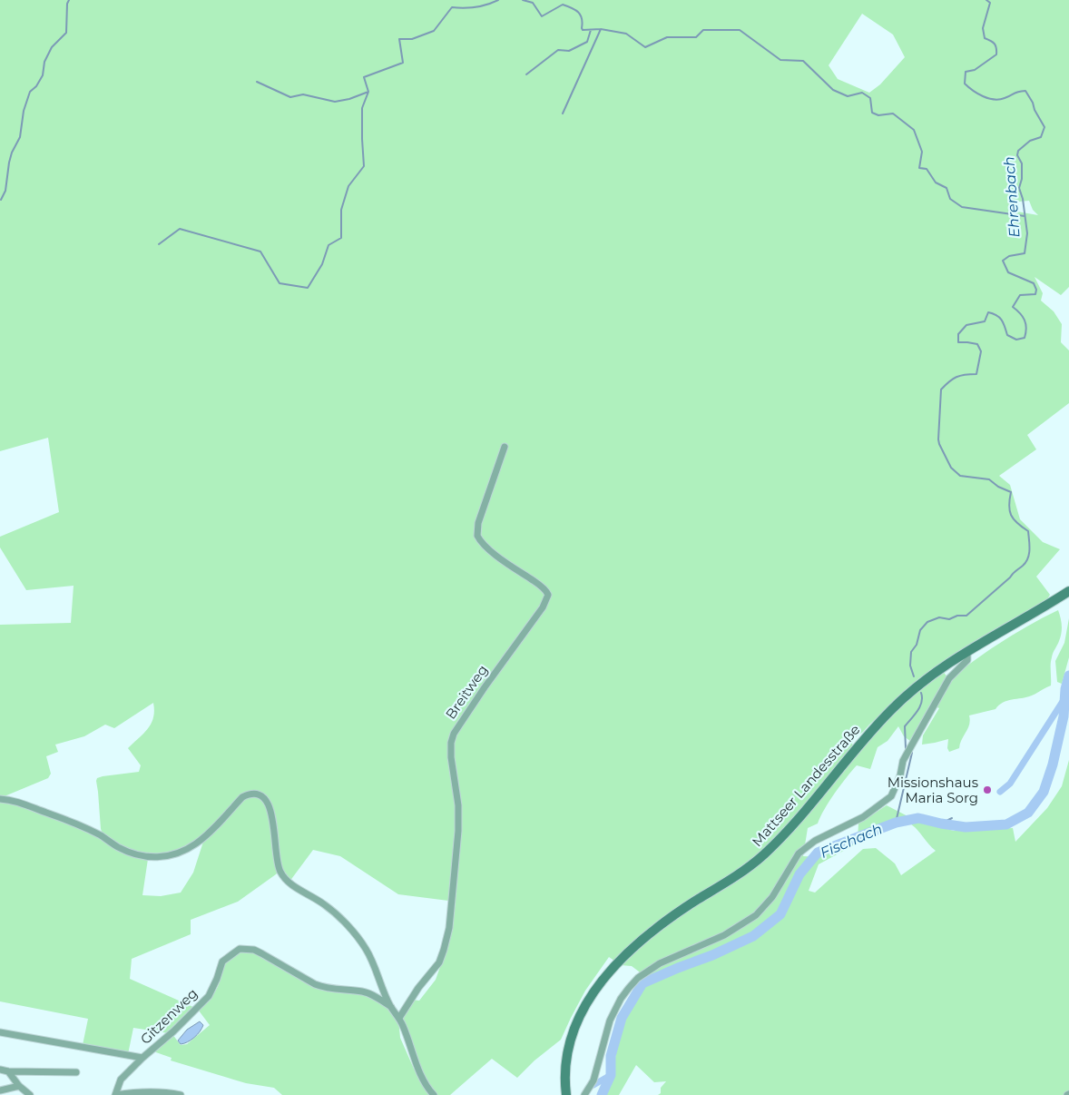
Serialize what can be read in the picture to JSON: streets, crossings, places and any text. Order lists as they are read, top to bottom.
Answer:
{
  "streets": {
    "main road": ["Mattseer Landesstraße"],
    "street": ["Breitweg", "Gitzenweg"]
  },
  "water": ["Ehrenbach", "Fischach"],
  "places": ["Missionshaus Maria Sorg"]
}
